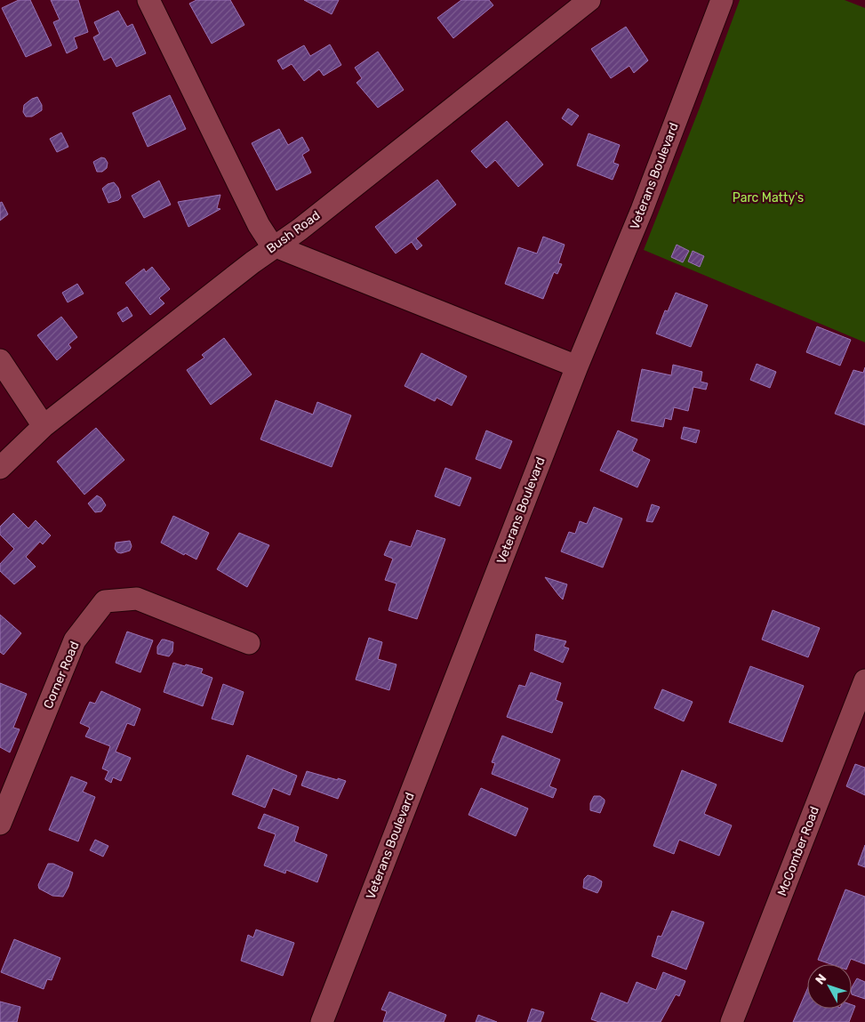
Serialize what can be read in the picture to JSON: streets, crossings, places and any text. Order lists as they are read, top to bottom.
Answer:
{
  "streets": {
    "street": [
      "Veterans Boulevard",
      "Bush Road",
      "Corner Road",
      "McComber Road"
    ]
  },
  "parks": ["Parc Matty's"],
  "north": "top left"
}
